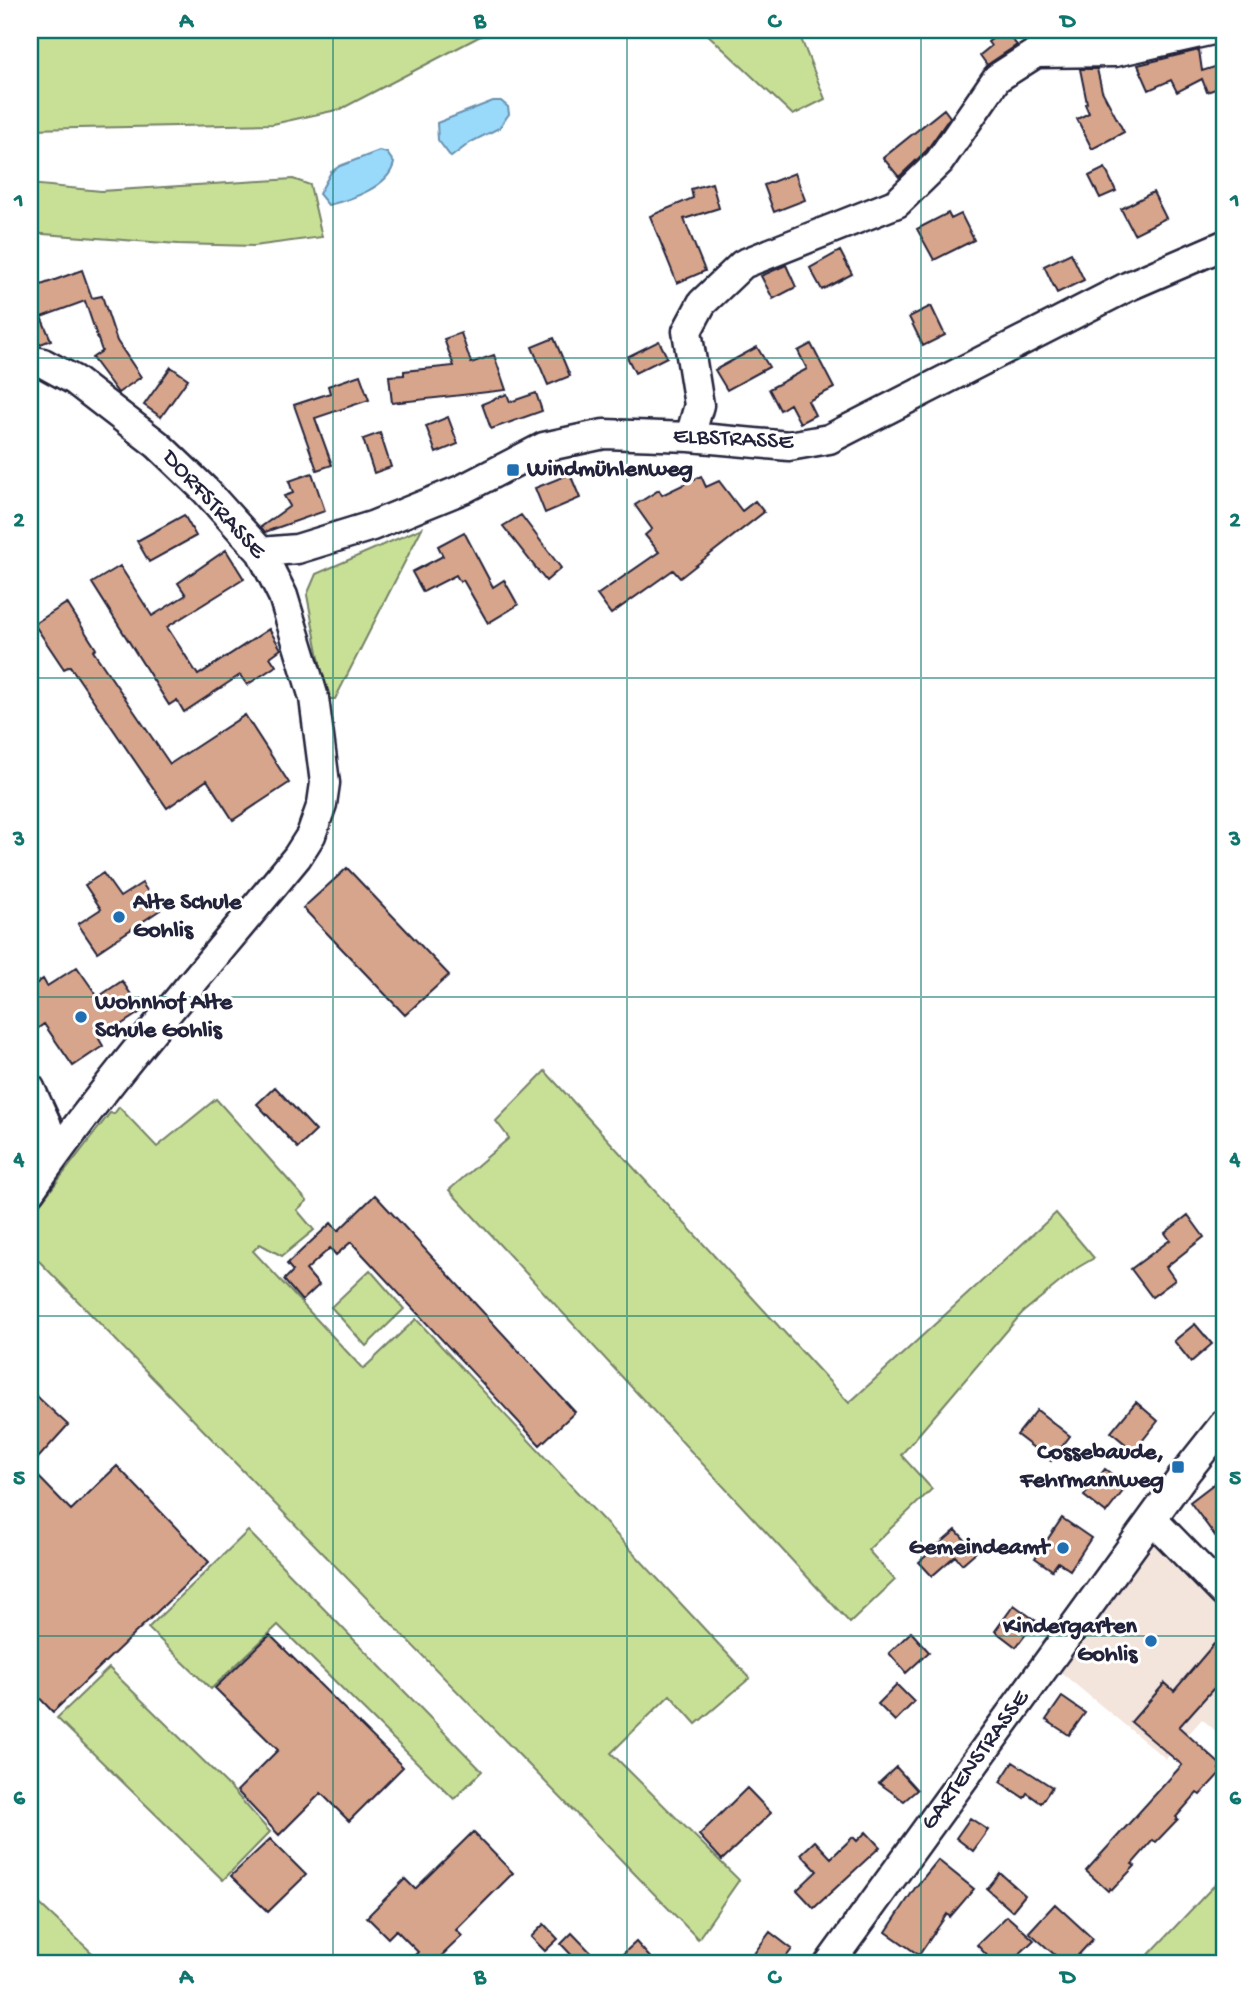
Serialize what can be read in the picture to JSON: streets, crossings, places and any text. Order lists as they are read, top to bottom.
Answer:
{
  "streets": {
    "street": ["ELBSTRASSE", "DORFSTRASSE", "GARTENSTRASSE"]
  },
  "crossings": [
    ["ELBSTRASSE", "DORFSTRASSE"]
  ],
  "places": {
    "transit": ["Windmühlenweg", "Cossebaude, Fehrmannweg"],
    "other": [
      "Alte Schule Gohlis",
      "Wohnhof Alte Schule Gohlis",
      "Gemeindeamt",
      "Kindergarten Gohlis"
    ]
  },
  "grid": {
    "columns": [
      "A",
      "B",
      "C",
      "D"
    ],
    "rows": [
      "1",
      "2",
      "3",
      "4",
      "5",
      "6"
    ]
  }
}
